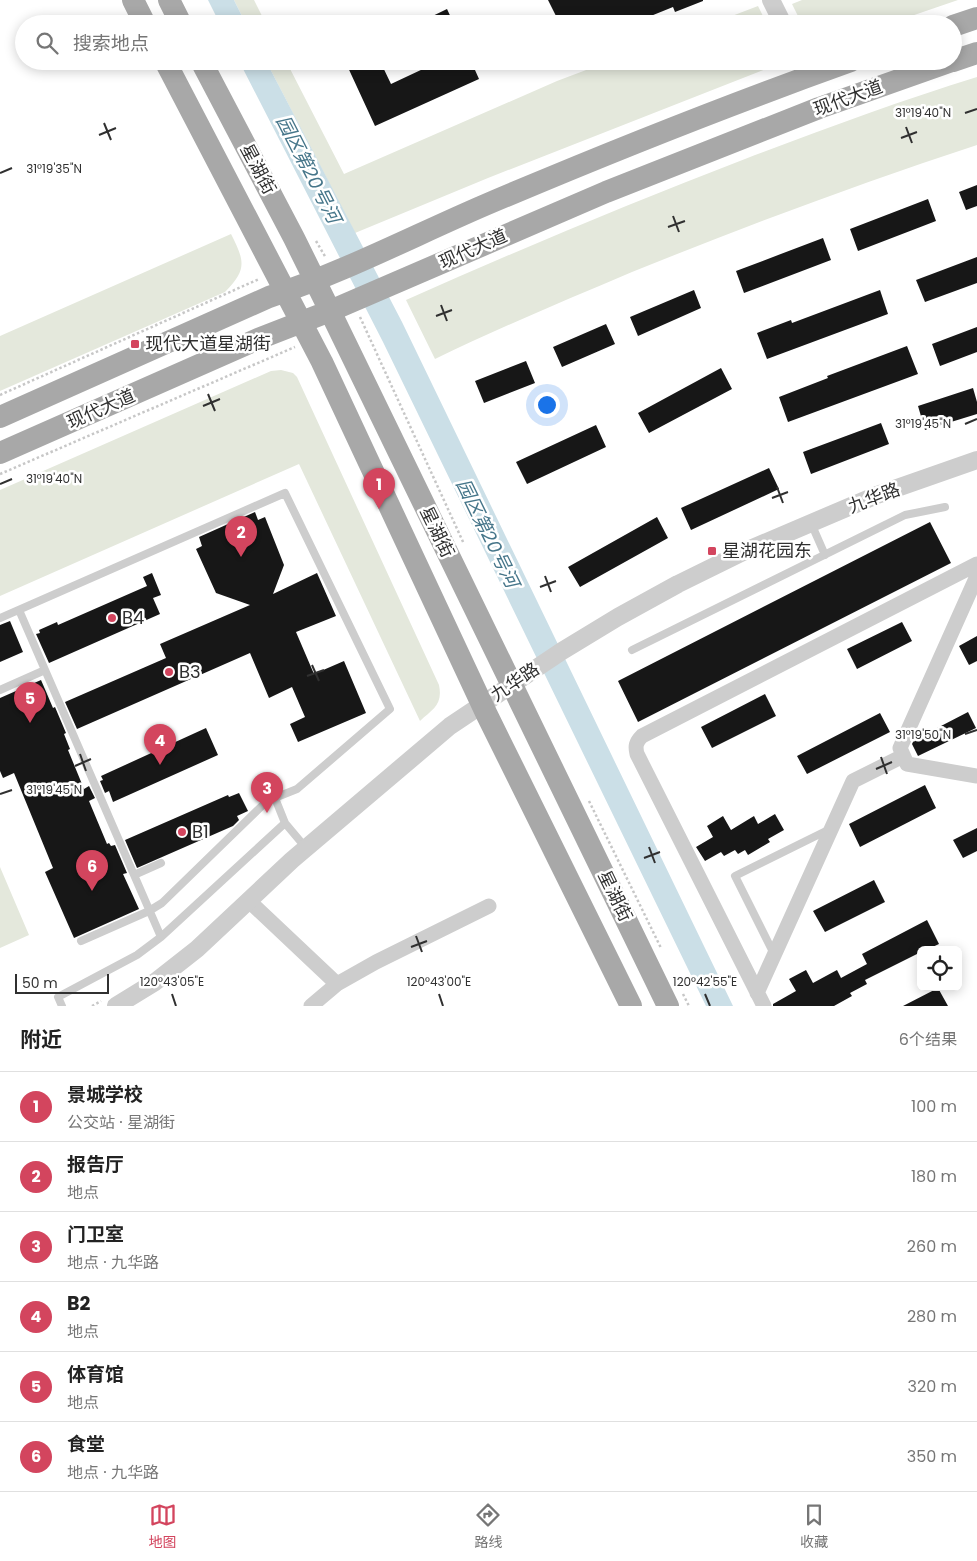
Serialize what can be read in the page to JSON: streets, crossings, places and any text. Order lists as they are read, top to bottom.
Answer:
{
  "streets": {
    "main road": ["现代大道", "星湖街"],
    "street": ["九华路"]
  },
  "crossings": [
    ["现代大道", "星湖街"],
    ["星湖街", "九华路"]
  ],
  "water": ["园区第20号河"],
  "places": {
    "transit": ["现代大道星湖街", "星湖花园东"],
    "other": ["B4", "B3", "B1"]
  },
  "scale_bar": "50 m",
  "page": {
    "search": "搜索地点",
    "pins": [
      "1",
      "2",
      "5",
      "4",
      "3",
      "6"
    ],
    "scale": "50 m",
    "heading": ["附近", "6个结果"],
    "list": [
      {
        "mark": "1",
        "name": "景城学校",
        "note": "公交站 · 星湖街",
        "value": "100 m"
      },
      {
        "mark": "2",
        "name": "报告厅",
        "note": "地点",
        "value": "180 m"
      },
      {
        "mark": "3",
        "name": "门卫室",
        "note": "地点 · 九华路",
        "value": "260 m"
      },
      {
        "mark": "4",
        "name": "B2",
        "note": "地点",
        "value": "280 m"
      },
      {
        "mark": "5",
        "name": "体育馆",
        "note": "地点",
        "value": "320 m"
      },
      {
        "mark": "6",
        "name": "食堂",
        "note": "地点 · 九华路",
        "value": "350 m"
      }
    ],
    "nav": ["地图", "路线", "收藏"]
  },
  "coordinates": [
    "31°19'40\"N",
    "31°19'35\"N",
    "31°19'45\"N",
    "31°19'50\"N",
    "120°43'05\"E",
    "120°43'00\"E",
    "120°42'55\"E"
  ]
}
